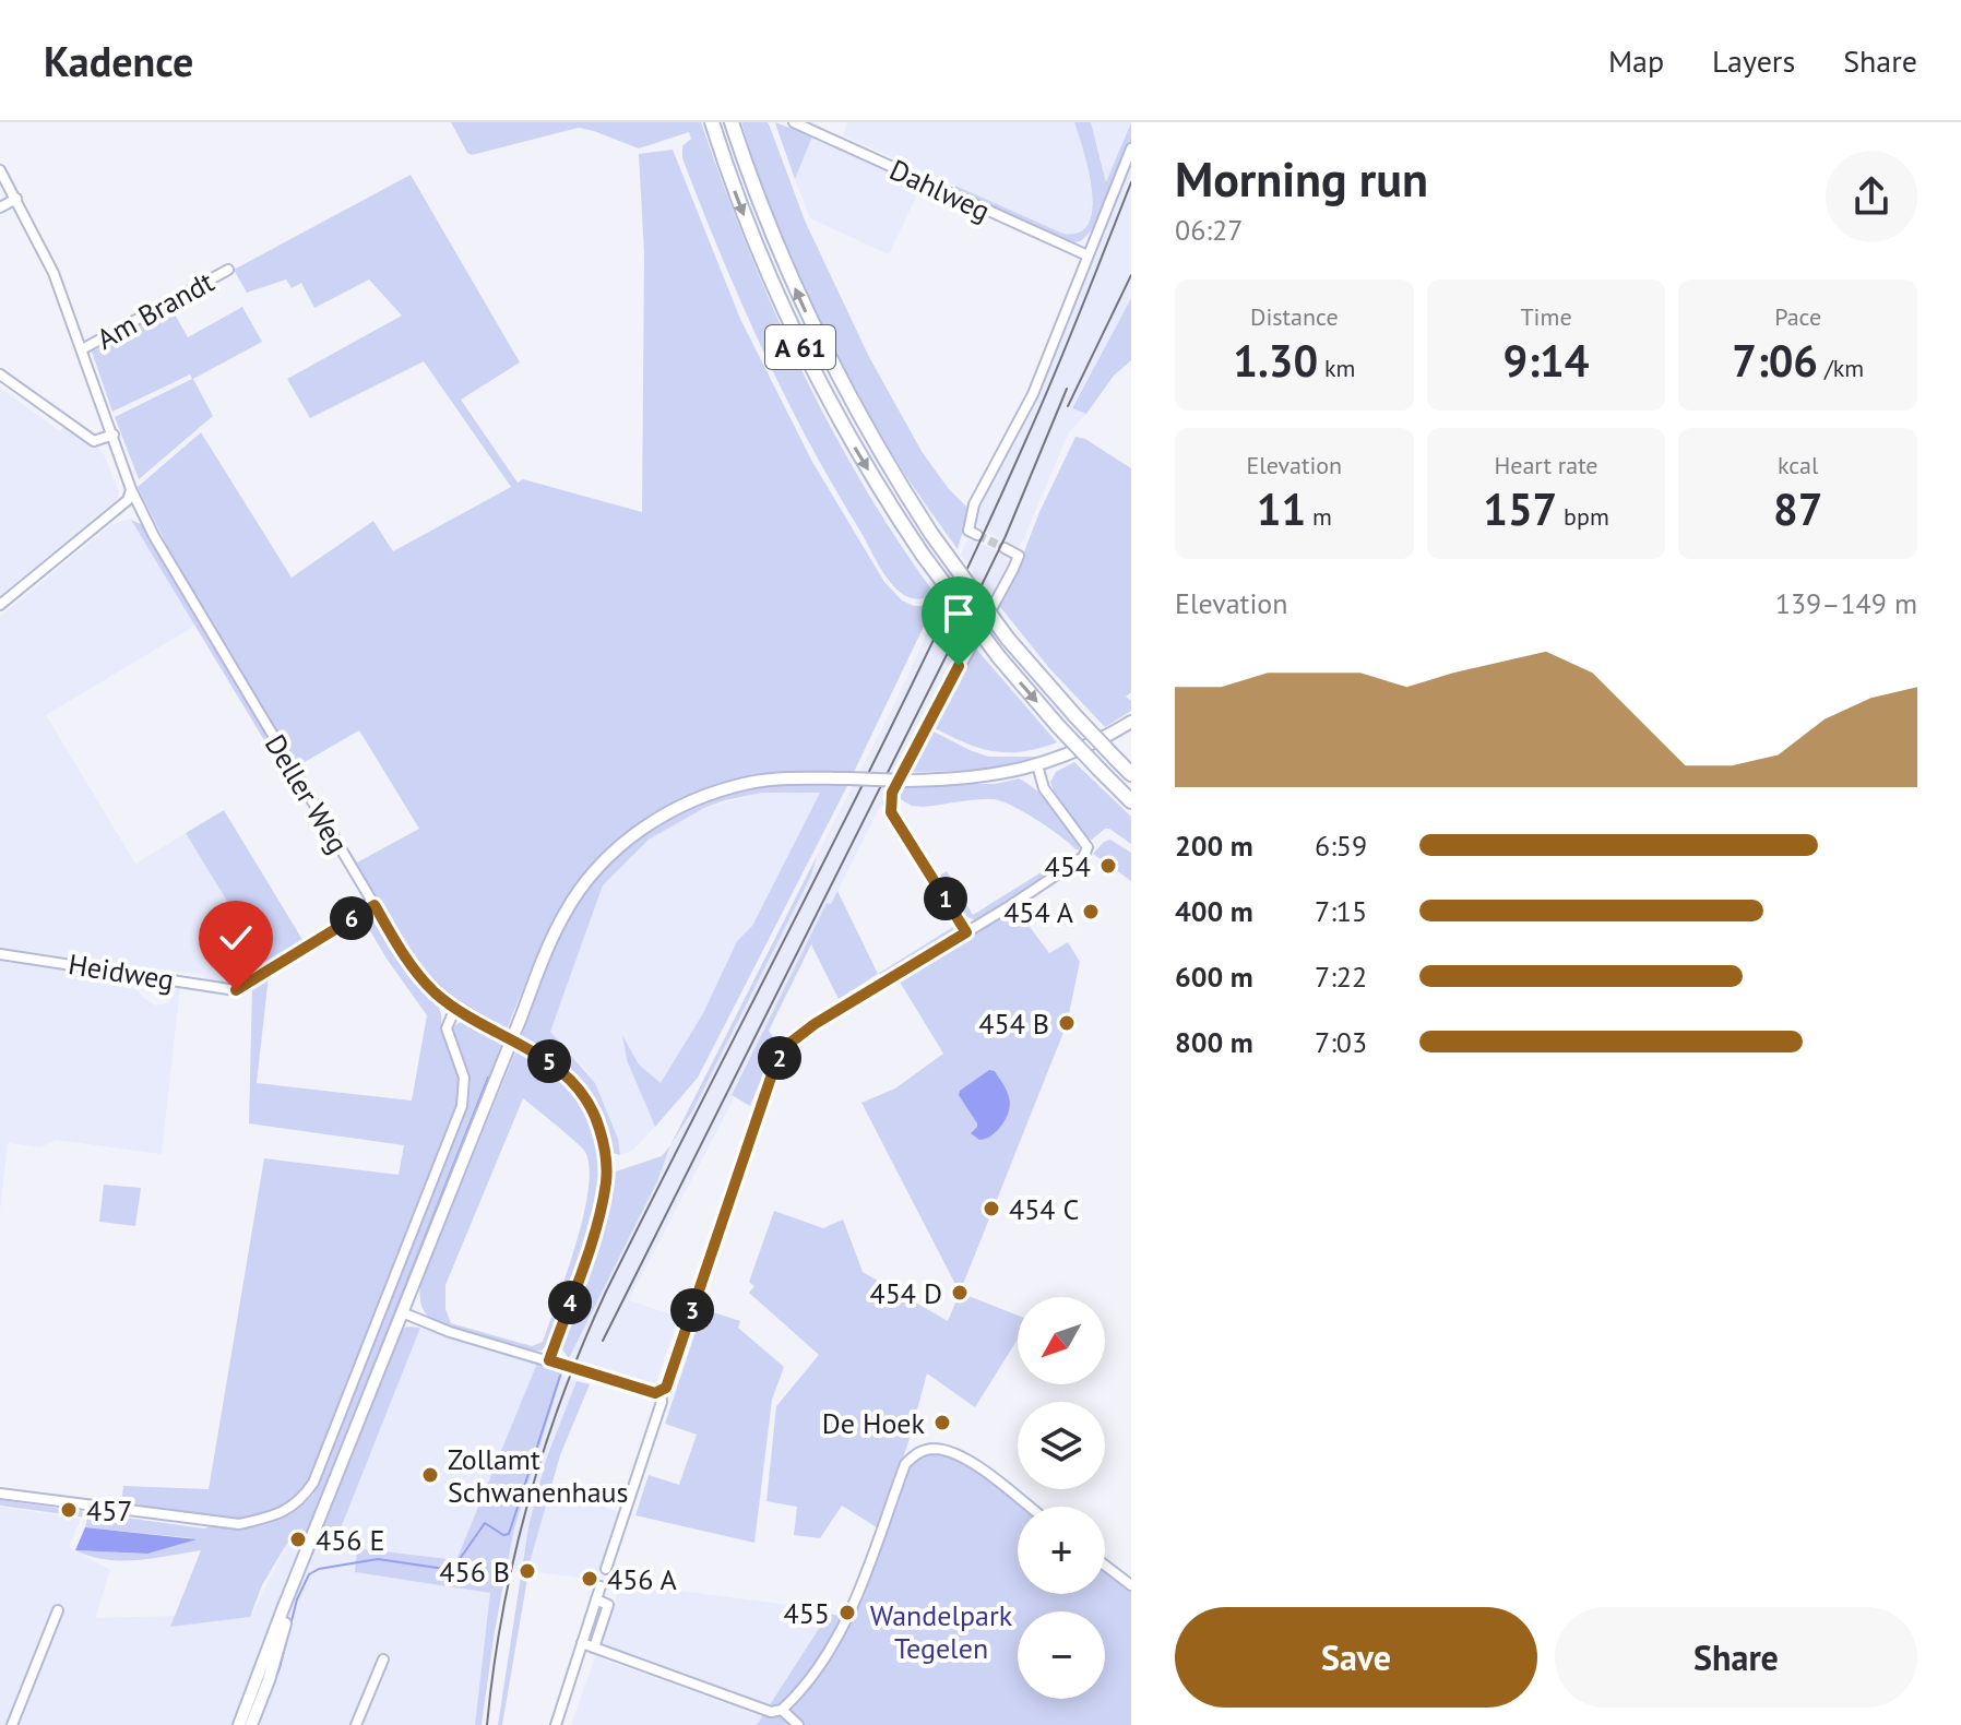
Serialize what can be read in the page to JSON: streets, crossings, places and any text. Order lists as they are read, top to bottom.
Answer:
{
  "streets": {
    "highway": ["A 61"],
    "street": [
      "Dahlweg",
      "Am Brandt",
      "Deller Weg",
      "Heidweg"
    ]
  },
  "crossings": [
    ["Am Brandt", "Deller Weg"],
    ["Deller Weg", "Heidweg"]
  ],
  "parks": ["Wandelpark Tegelen"],
  "places": [
    "454",
    "454 A",
    "454 B",
    "454 C",
    "454 D",
    "De Hoek",
    "Zollamt Schwanenhaus",
    "457",
    "456 E",
    "456 B",
    "456 A",
    "455"
  ],
  "north": "bottom left",
  "page": {
    "header": "Kadence",
    "nav": ["Map", "Layers", "Share"],
    "heading": ["Morning run", "06:27"],
    "stats": [
      ["Distance", "1.30 km"],
      ["Time", "9:14"],
      ["Pace", "7:06 /km"],
      ["Elevation", "11 m"],
      ["Heart rate", "157 bpm"],
      ["kcal", "87"]
    ],
    "chart": ["Elevation", "139–149 m"],
    "list": [
      {
        "name": "200 m",
        "note": "6:59"
      },
      {
        "name": "400 m",
        "note": "7:15"
      },
      {
        "name": "600 m",
        "note": "7:22"
      },
      {
        "name": "800 m",
        "note": "7:03"
      }
    ],
    "pins": [
      "1",
      "6",
      "2",
      "5",
      "4",
      "3"
    ],
    "map_buttons": ["+", "−"],
    "buttons": ["Save", "Share"]
  }
}
